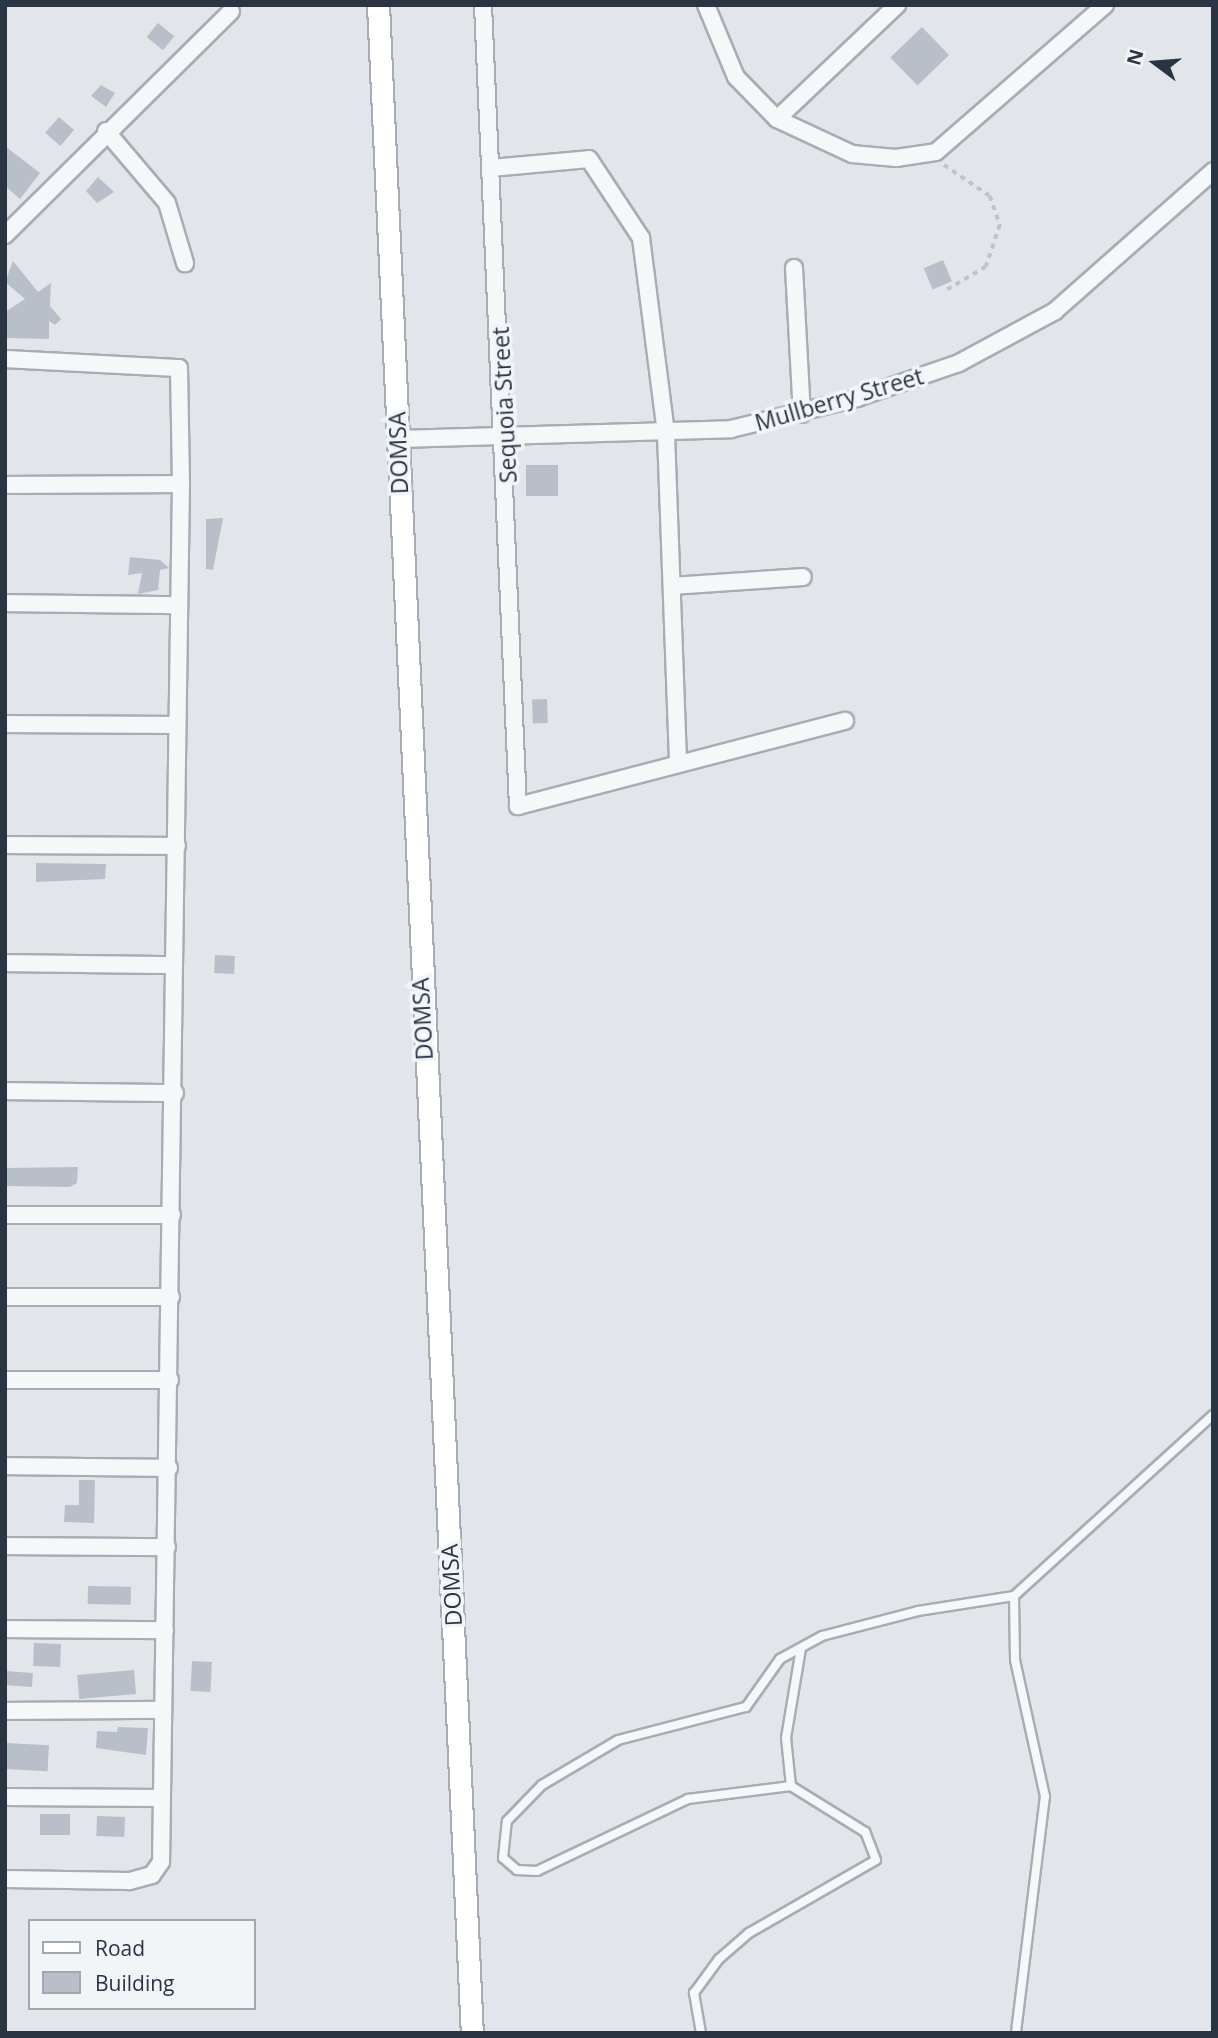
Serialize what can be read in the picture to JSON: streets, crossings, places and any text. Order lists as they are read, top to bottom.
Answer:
{
  "streets": {
    "main road": ["DOMSA"],
    "street": ["Mullberry Street", "Sequoia Street"]
  },
  "crossings": [
    ["Mullberry Street", "Sequoia Street"],
    ["Mullberry Street", "DOMSA"]
  ],
  "legend": ["Road", "Building"],
  "north": "left"
}
